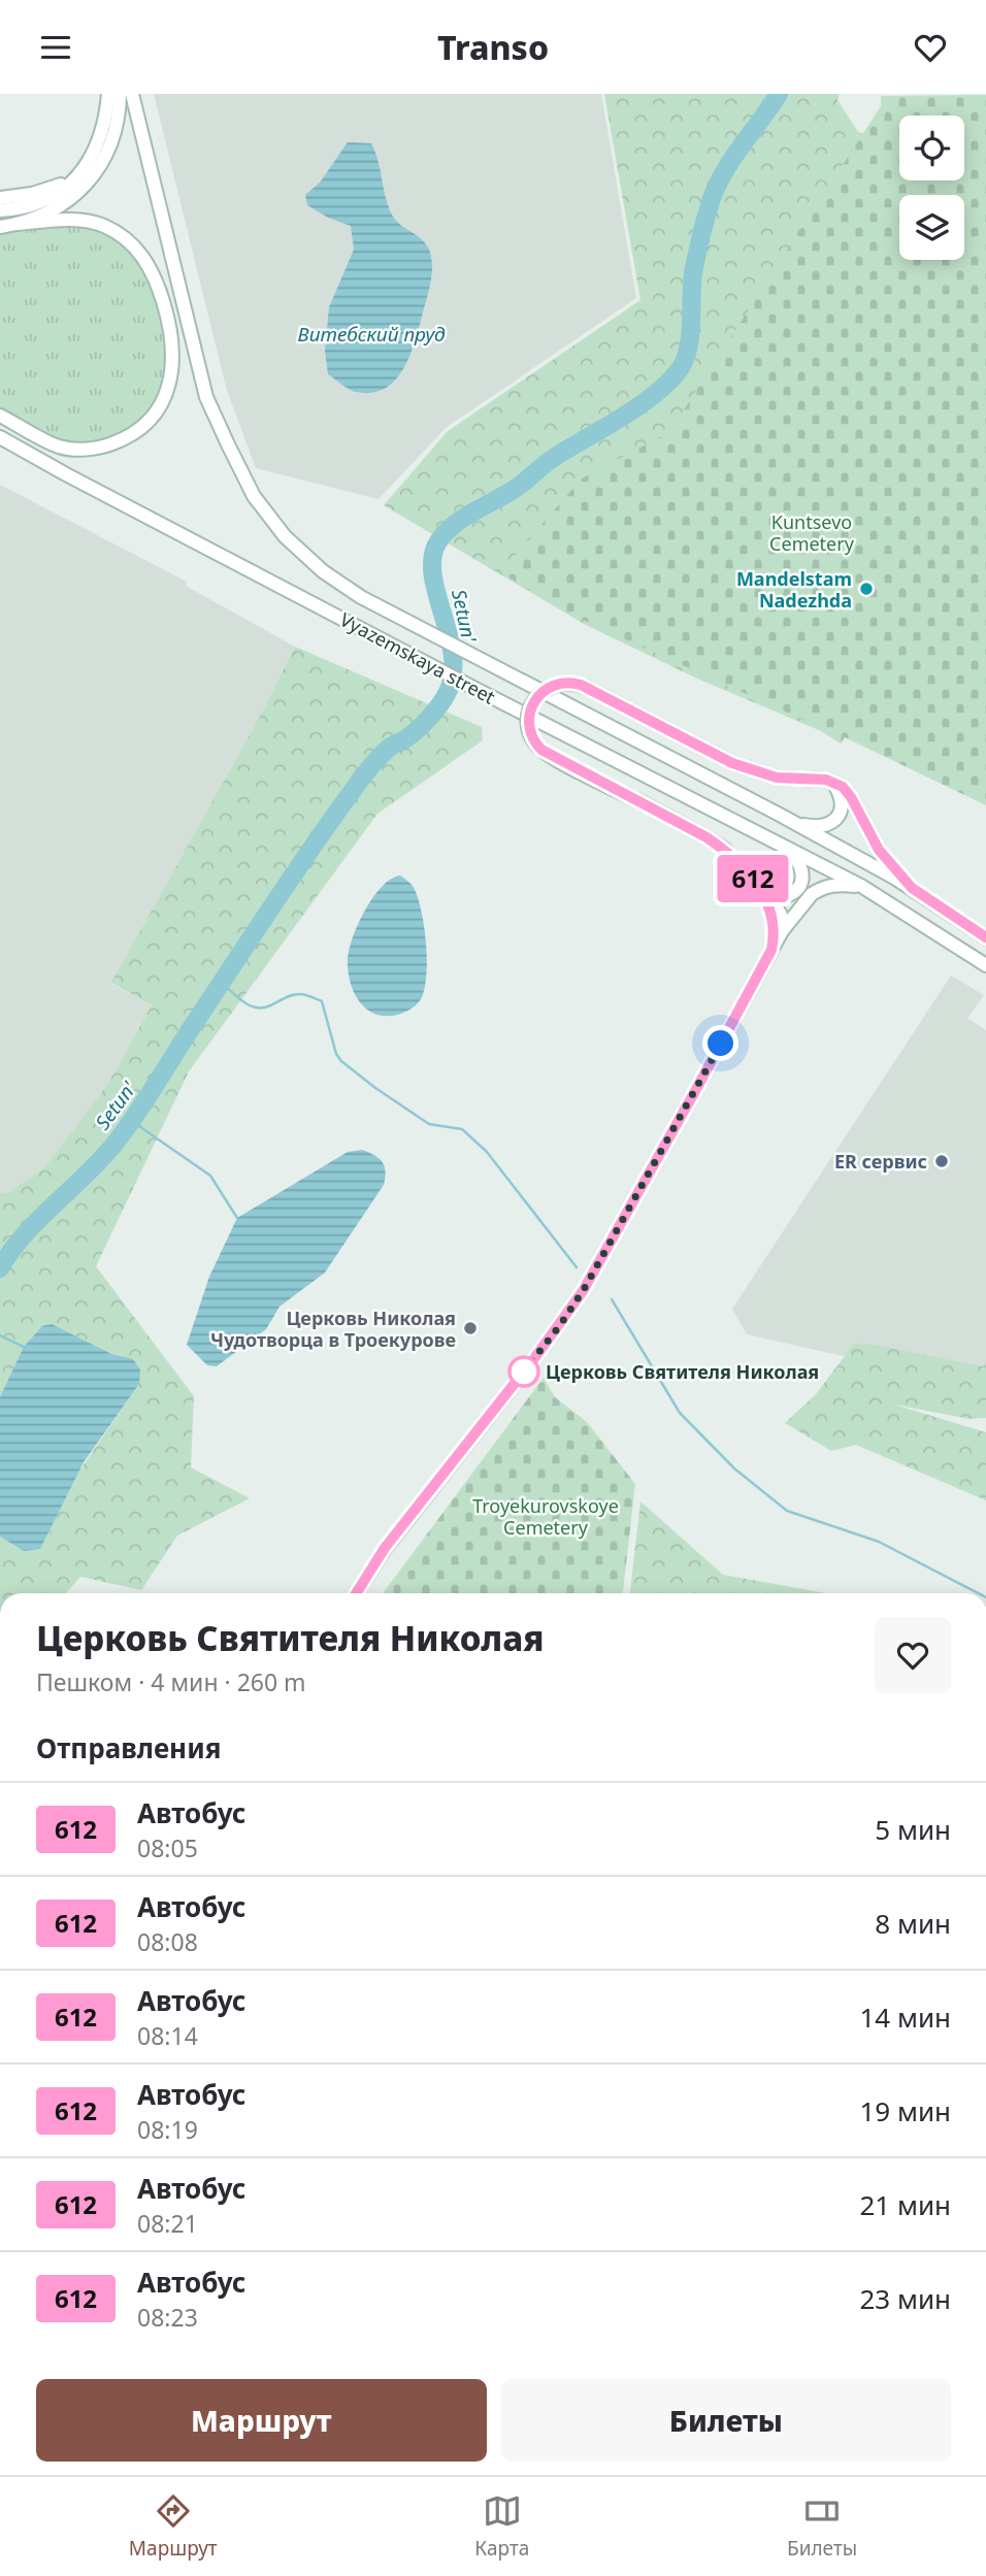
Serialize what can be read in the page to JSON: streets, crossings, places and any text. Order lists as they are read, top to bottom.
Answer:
{
  "streets": {
    "main road": ["Vyazemskaya street"]
  },
  "water": ["Витебский пруд", "Setun'"],
  "parks": ["Kuntsevo Cemetery", "Troyekurovskoye Cemetery"],
  "places": [
    "Mandelstam Nadezhda",
    "ER сервис",
    "Церковь Николая Чудотворца в Троекурове",
    "Церковь Святителя Николая"
  ],
  "lines": ["bus line 612"],
  "page": {
    "header": "Transo",
    "on_map": "612",
    "heading": [
      ["Церковь Святителя Николая", "Пешком · 4 мин · 260 m"],
      "Отправления"
    ],
    "list": [
      {
        "mark": "612",
        "name": "Автобус",
        "note": "08:05",
        "value": "5 мин"
      },
      {
        "mark": "612",
        "name": "Автобус",
        "note": "08:08",
        "value": "8 мин"
      },
      {
        "mark": "612",
        "name": "Автобус",
        "note": "08:14",
        "value": "14 мин"
      },
      {
        "mark": "612",
        "name": "Автобус",
        "note": "08:19",
        "value": "19 мин"
      },
      {
        "mark": "612",
        "name": "Автобус",
        "note": "08:21",
        "value": "21 мин"
      },
      {
        "mark": "612",
        "name": "Автобус",
        "note": "08:23",
        "value": "23 мин"
      }
    ],
    "buttons": ["Маршрут", "Билеты"],
    "tabs": ["Маршрут", "Карта", "Билеты"]
  }
}
